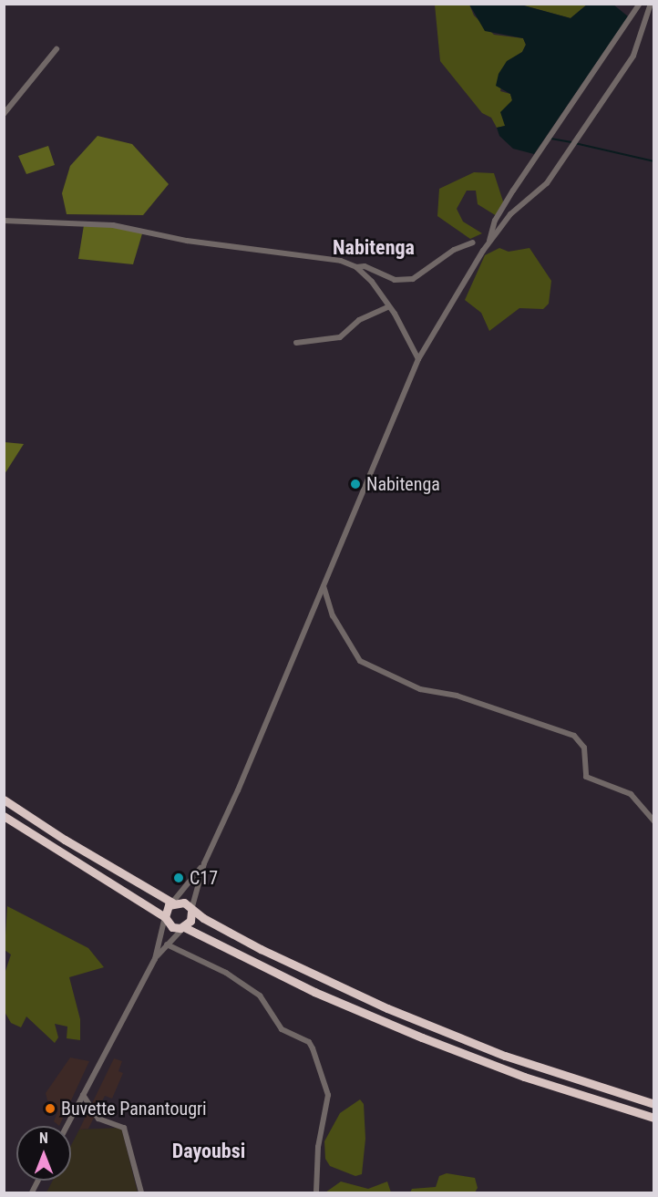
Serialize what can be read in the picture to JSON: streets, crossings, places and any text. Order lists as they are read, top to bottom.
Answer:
{
  "districts": ["Nabitenga", "Dayoubsi"],
  "places": ["Nabitenga", "C17", "Buvette Panantougri"],
  "north": "top"
}
